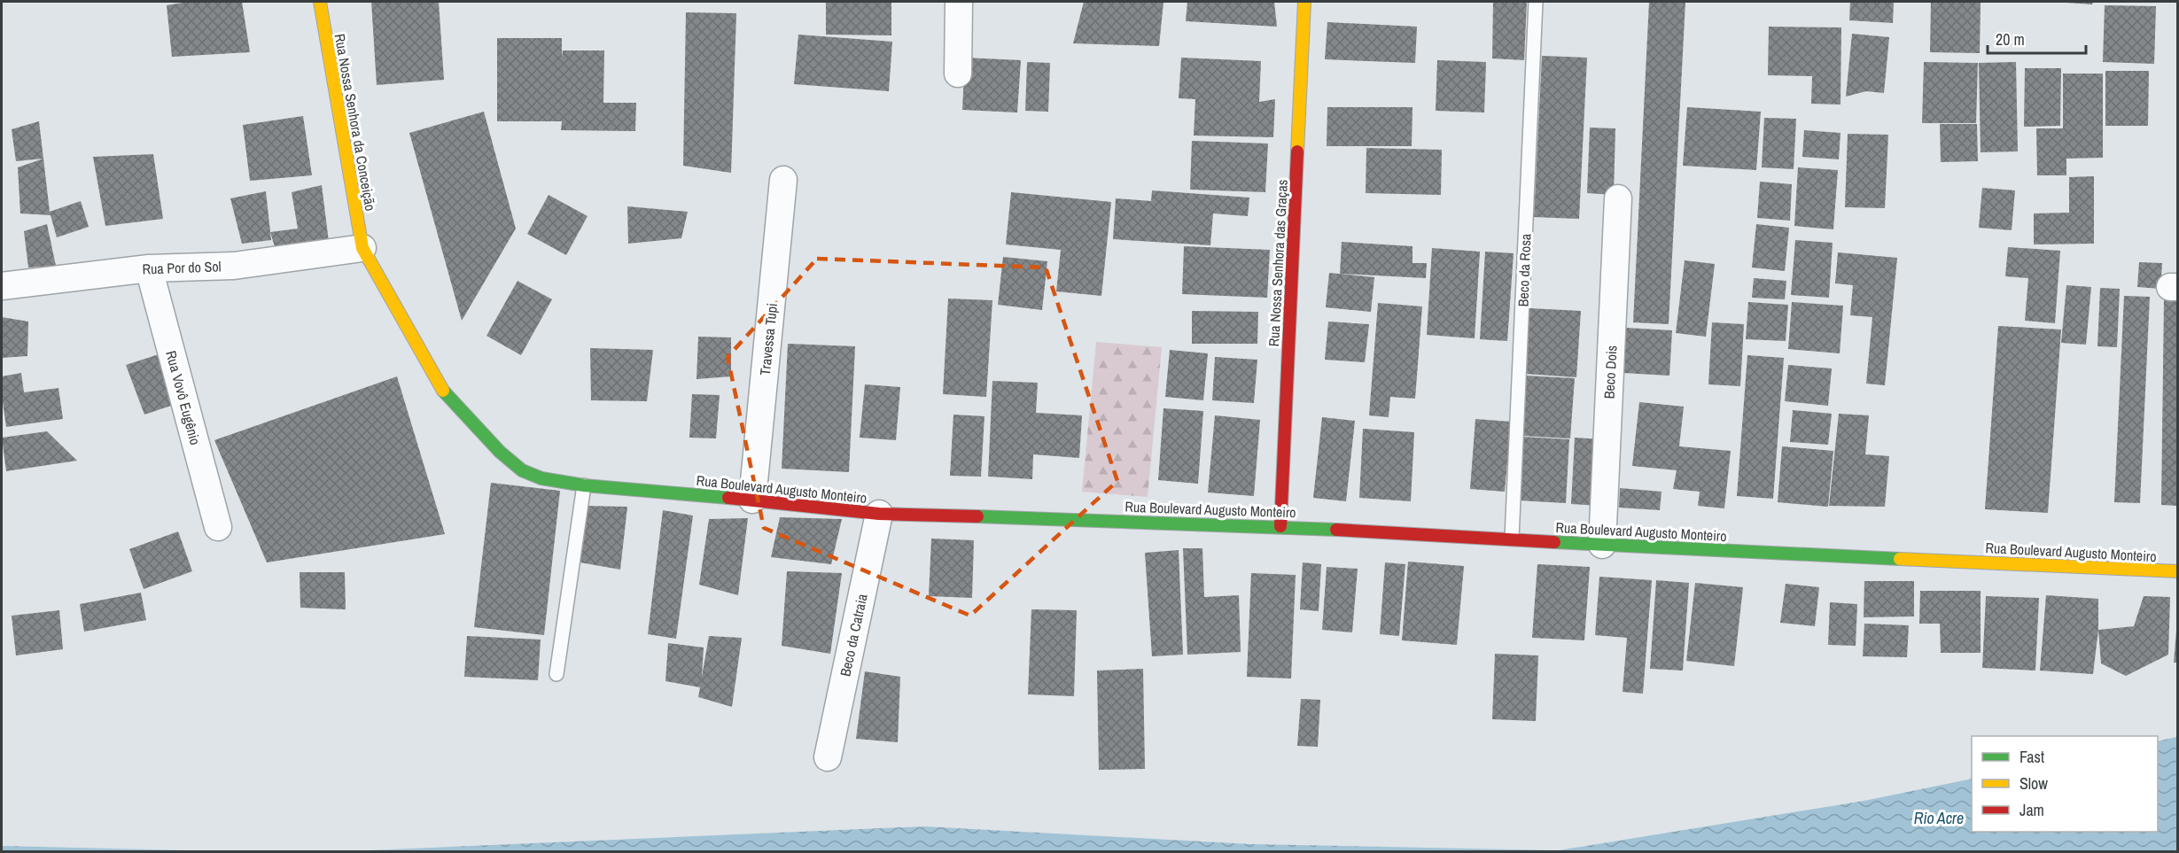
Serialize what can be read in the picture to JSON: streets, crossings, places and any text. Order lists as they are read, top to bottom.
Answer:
{
  "streets": {
    "street": [
      "Rua Nossa Senhora da Conceição",
      "Rua Nossa Senhora das Graças",
      "Rua Por do Sol",
      "Travessa Tupi",
      "Beco Dois",
      "Rua Vovô Eugênio",
      "Rua Boulevard Augusto Monteiro",
      "Beco da Catraia"
    ],
    "lane": ["Beco da Rosa"]
  },
  "crossings": [
    ["Rua Nossa Senhora da Conceição", "Rua Por do Sol"],
    ["Rua Nossa Senhora da Conceição", "Rua Boulevard Augusto Monteiro"],
    ["Rua Nossa Senhora das Graças", "Rua Boulevard Augusto Monteiro"],
    ["Rua Por do Sol", "Rua Vovô Eugênio"],
    ["Rua Por do Sol", "Rua Boulevard Augusto Monteiro"],
    ["Beco da Rosa", "Rua Boulevard Augusto Monteiro"],
    ["Travessa Tupi", "Rua Boulevard Augusto Monteiro"],
    ["Beco Dois", "Rua Boulevard Augusto Monteiro"],
    ["Rua Boulevard Augusto Monteiro", "Beco da Catraia"]
  ],
  "water": ["Rio Acre"],
  "legend": ["Fast", "Slow", "Jam"],
  "scale_bar": "20 m"
}
